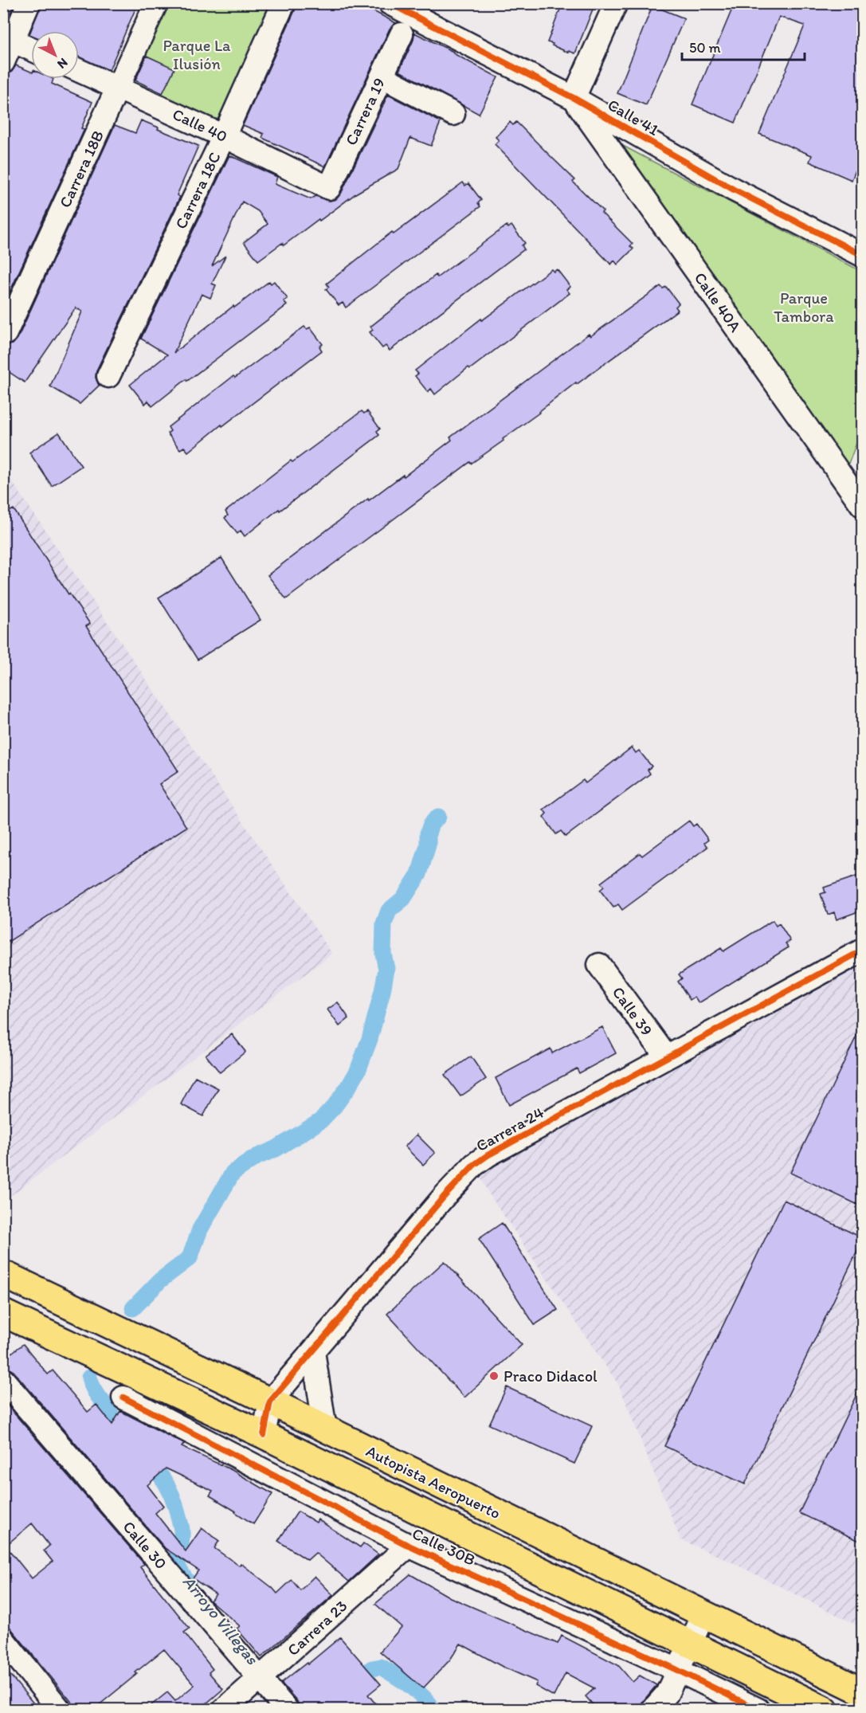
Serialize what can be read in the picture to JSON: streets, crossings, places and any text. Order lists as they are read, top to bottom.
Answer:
{
  "streets": {
    "highway": ["Autopista Aeropuerto"],
    "street": [
      "Carrera 19",
      "Calle 41",
      "Calle 40",
      "Carrera 18B",
      "Carrera 18C",
      "Calle 40A",
      "Calle 39",
      "Carrera 24",
      "Calle 30",
      "Calle 30B",
      "Carrera 23"
    ]
  },
  "crossings": [
    ["Carrera 19", "Calle 40"],
    ["Calle 41", "Calle 40A"],
    ["Calle 40", "Carrera 18B"],
    ["Calle 40", "Carrera 18C"],
    ["Calle 39", "Carrera 24"],
    ["Carrera 24", "Autopista Aeropuerto"],
    ["Calle 30", "Carrera 23"],
    ["Calle 30B", "Carrera 23"]
  ],
  "water": ["Arroyo Villegas"],
  "parks": ["Parque La Ilusión", "Parque Tambora"],
  "places": ["Praco Didacol"],
  "scale_bar": "50 m",
  "north": "bottom right"
}
